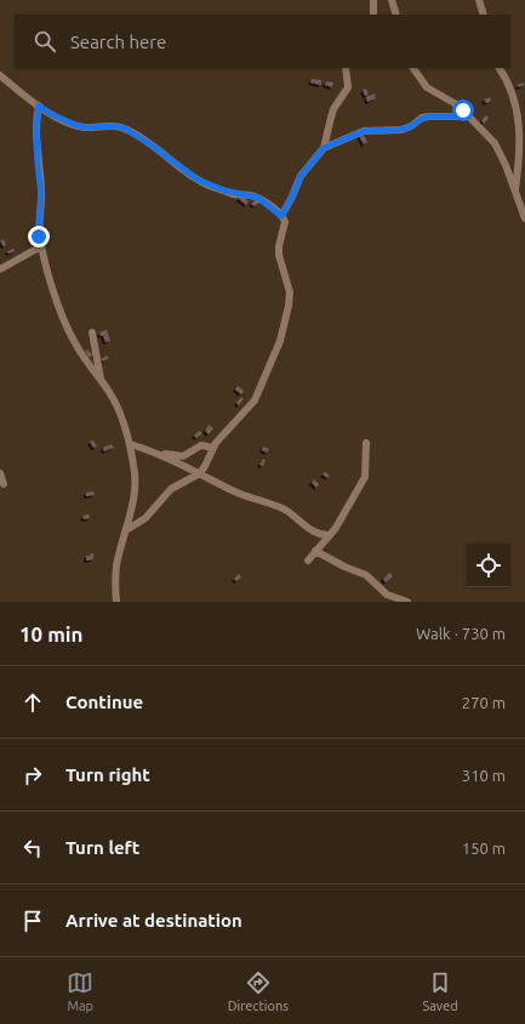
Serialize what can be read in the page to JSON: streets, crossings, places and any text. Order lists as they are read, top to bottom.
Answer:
{
  "page": {
    "search": "Search here",
    "heading": ["10 min", "Walk · 730 m"],
    "list": [
      ["Continue", "270 m"],
      ["Turn right", "310 m"],
      ["Turn left", "150 m"],
      "Arrive at destination"
    ],
    "nav": ["Map", "Directions", "Saved"]
  }
}
